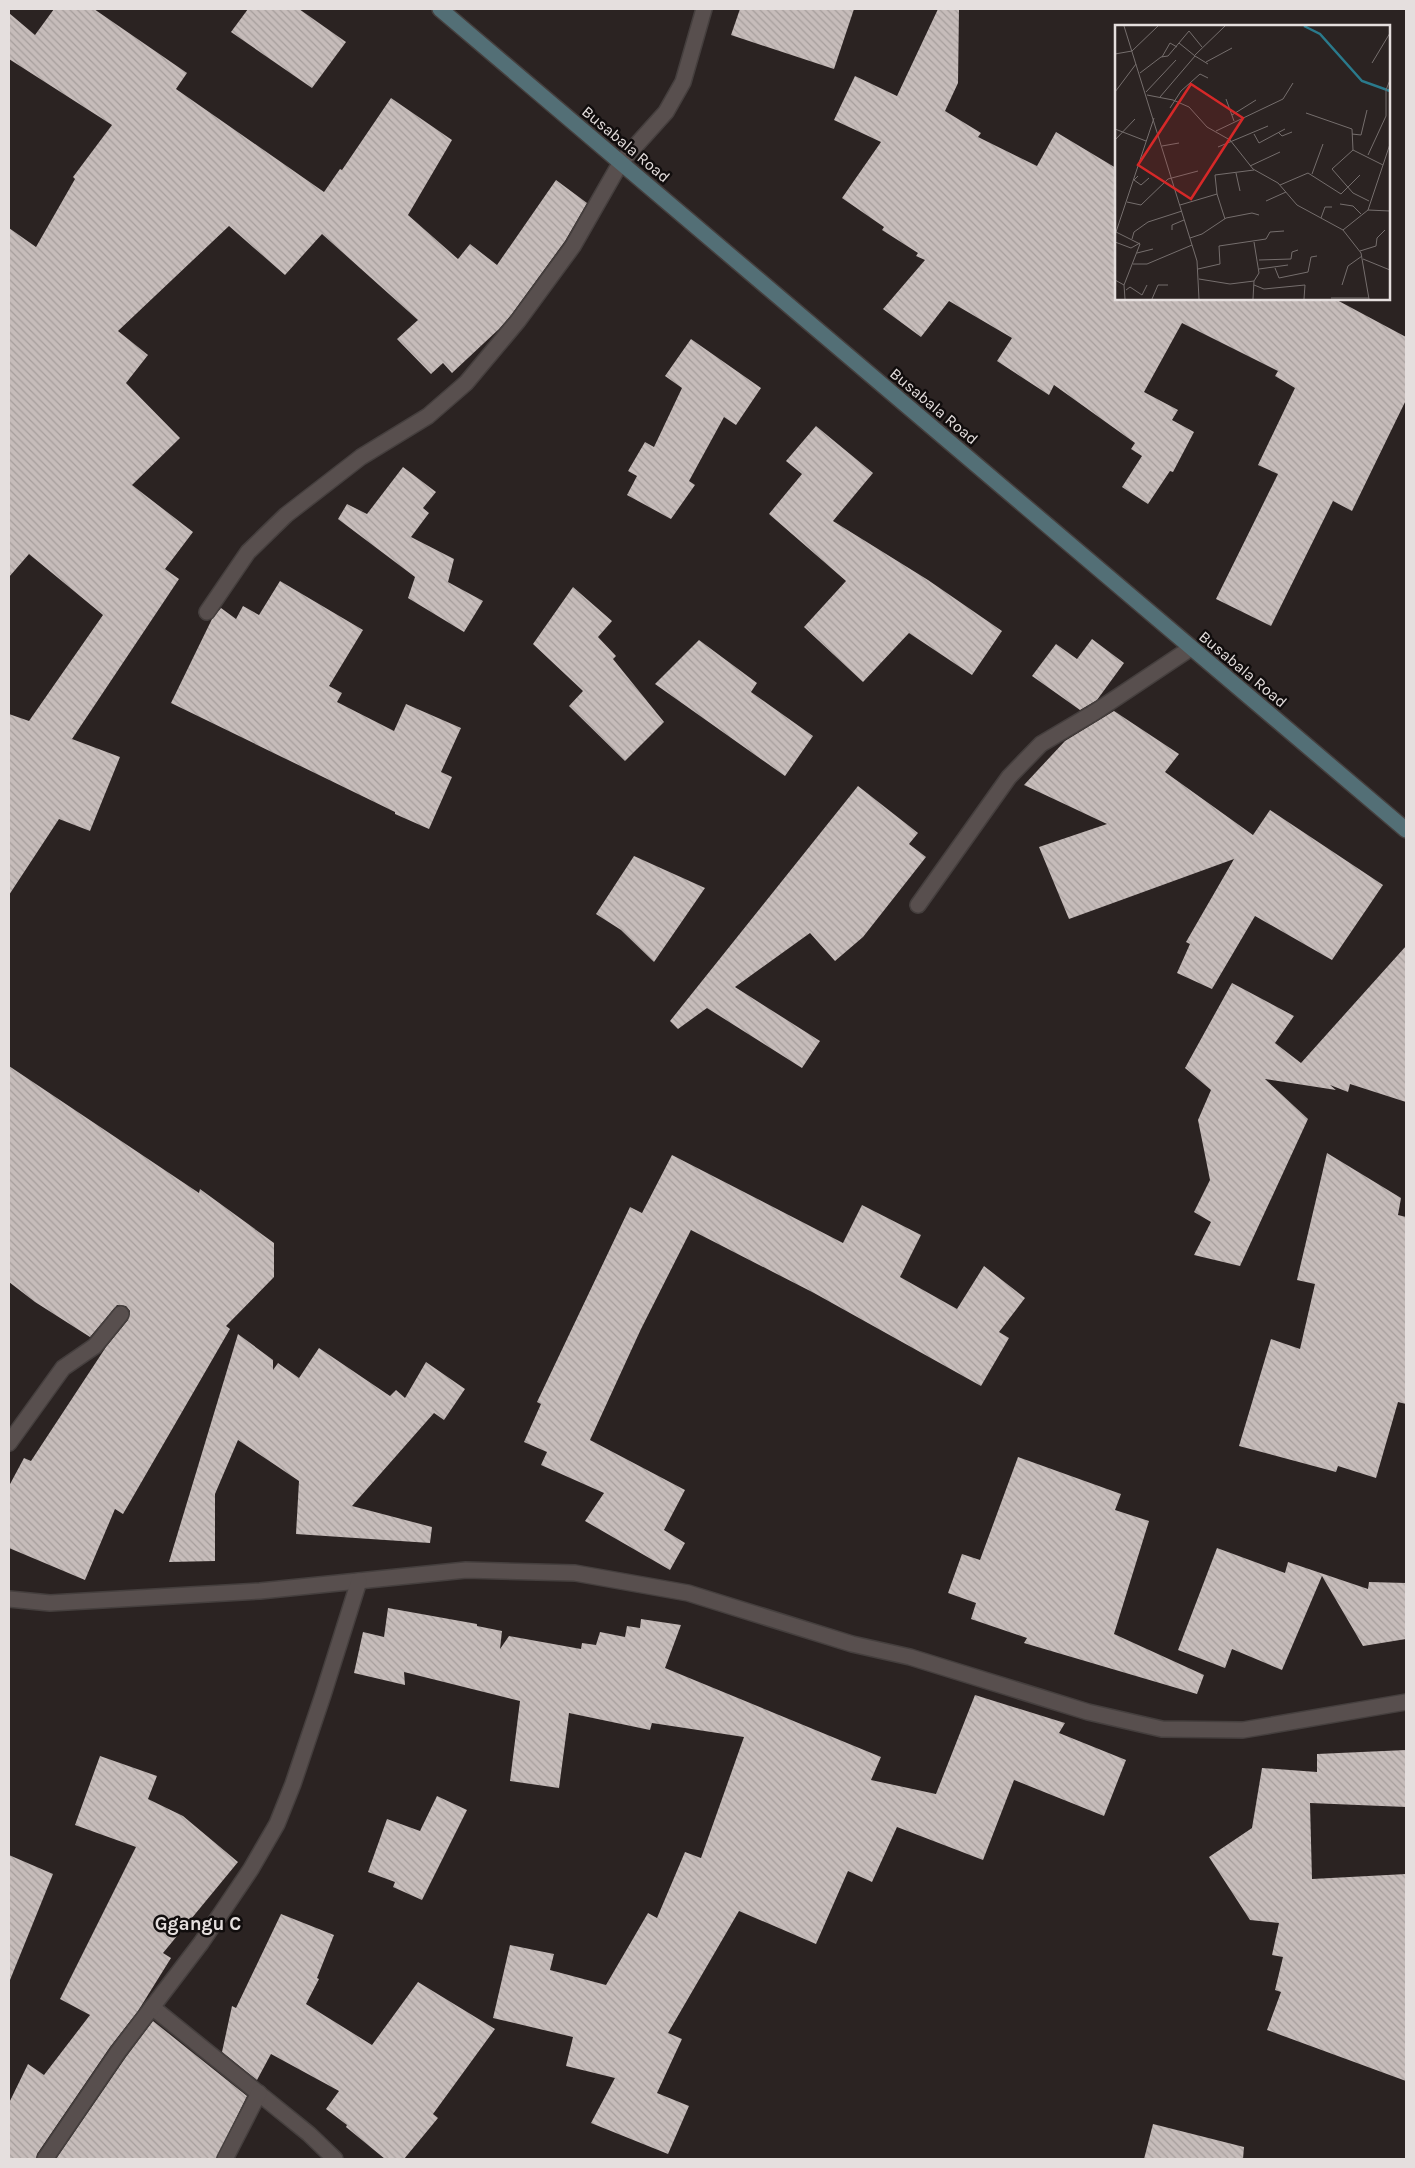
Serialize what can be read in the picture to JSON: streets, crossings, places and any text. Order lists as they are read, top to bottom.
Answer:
{
  "streets": {
    "street": ["Busabala Road"]
  },
  "districts": ["Ggangu C"]
}
